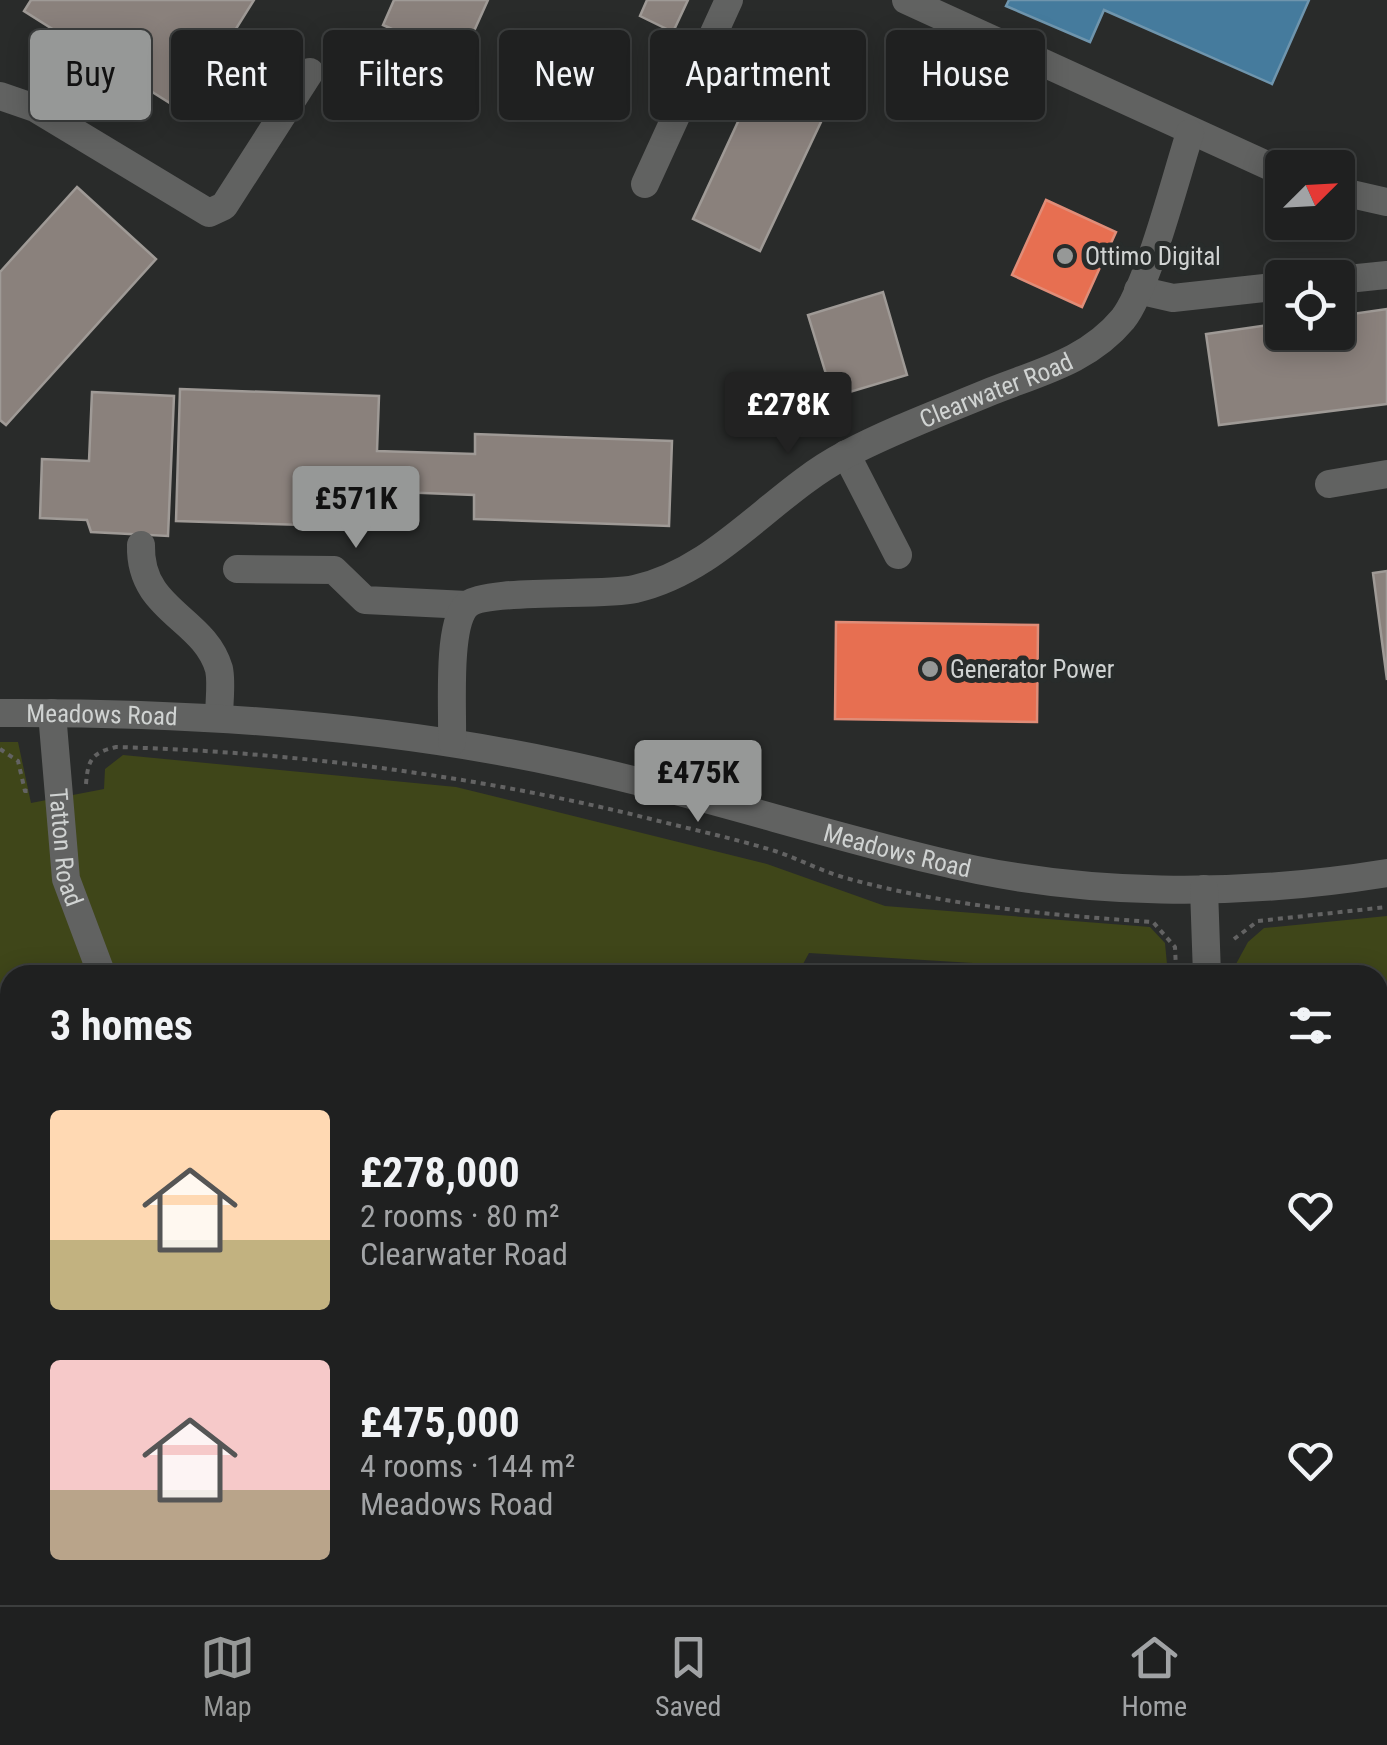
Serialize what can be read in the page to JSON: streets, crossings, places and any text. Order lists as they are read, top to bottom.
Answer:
{
  "streets": {
    "street": ["Clearwater Road", "Meadows Road", "Tatton Road"]
  },
  "crossings": [
    ["Meadows Road", "Tatton Road"]
  ],
  "places": ["Ottimo Digital", "Generator Power"],
  "north": "top right",
  "page": {
    "chip": [
      "Buy",
      "Rent",
      "Filters",
      "New",
      "Apartment",
      "House"
    ],
    "price": ["£278K", "£571K", "£475K"],
    "heading": "3 homes",
    "list": [
      {
        "name": "£278,000",
        "note": "2 rooms · 80 m² · Clearwater Road"
      },
      {
        "name": "£475,000",
        "note": "4 rooms · 144 m² · Meadows Road"
      }
    ],
    "tabs": ["Map", "Saved", "Home"]
  }
}
